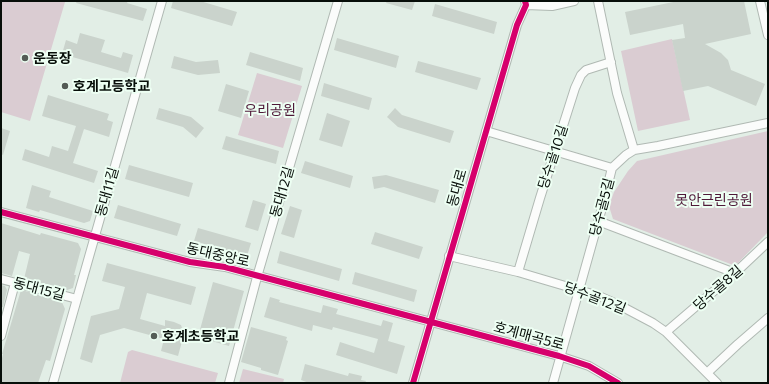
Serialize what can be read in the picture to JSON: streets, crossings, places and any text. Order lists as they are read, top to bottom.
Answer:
{
  "streets": {
    "street": [
      "당수골10길",
      "동대로",
      "동대11길",
      "동대12길",
      "당수골5길",
      "동대중앙로",
      "당수골8길",
      "동대15길",
      "당수골12길",
      "호계매곡5로"
    ]
  },
  "crossings": [
    ["당수골10길", "당수골12길"],
    ["동대로", "동대중앙로"],
    ["동대로", "당수골12길"],
    ["동대로", "호계매곡5로"],
    ["동대11길", "동대중앙로"],
    ["동대11길", "동대15길"],
    ["동대12길", "동대중앙로"],
    ["당수골5길", "당수골12길"],
    ["당수골5길", "호계매곡5로"],
    ["동대중앙로", "호계매곡5로"],
    ["당수골8길", "당수골12길"]
  ],
  "parks": ["우리공원", "못안근린공원"],
  "places": ["운동장", "호계고등학교", "호계초등학교"]
}
